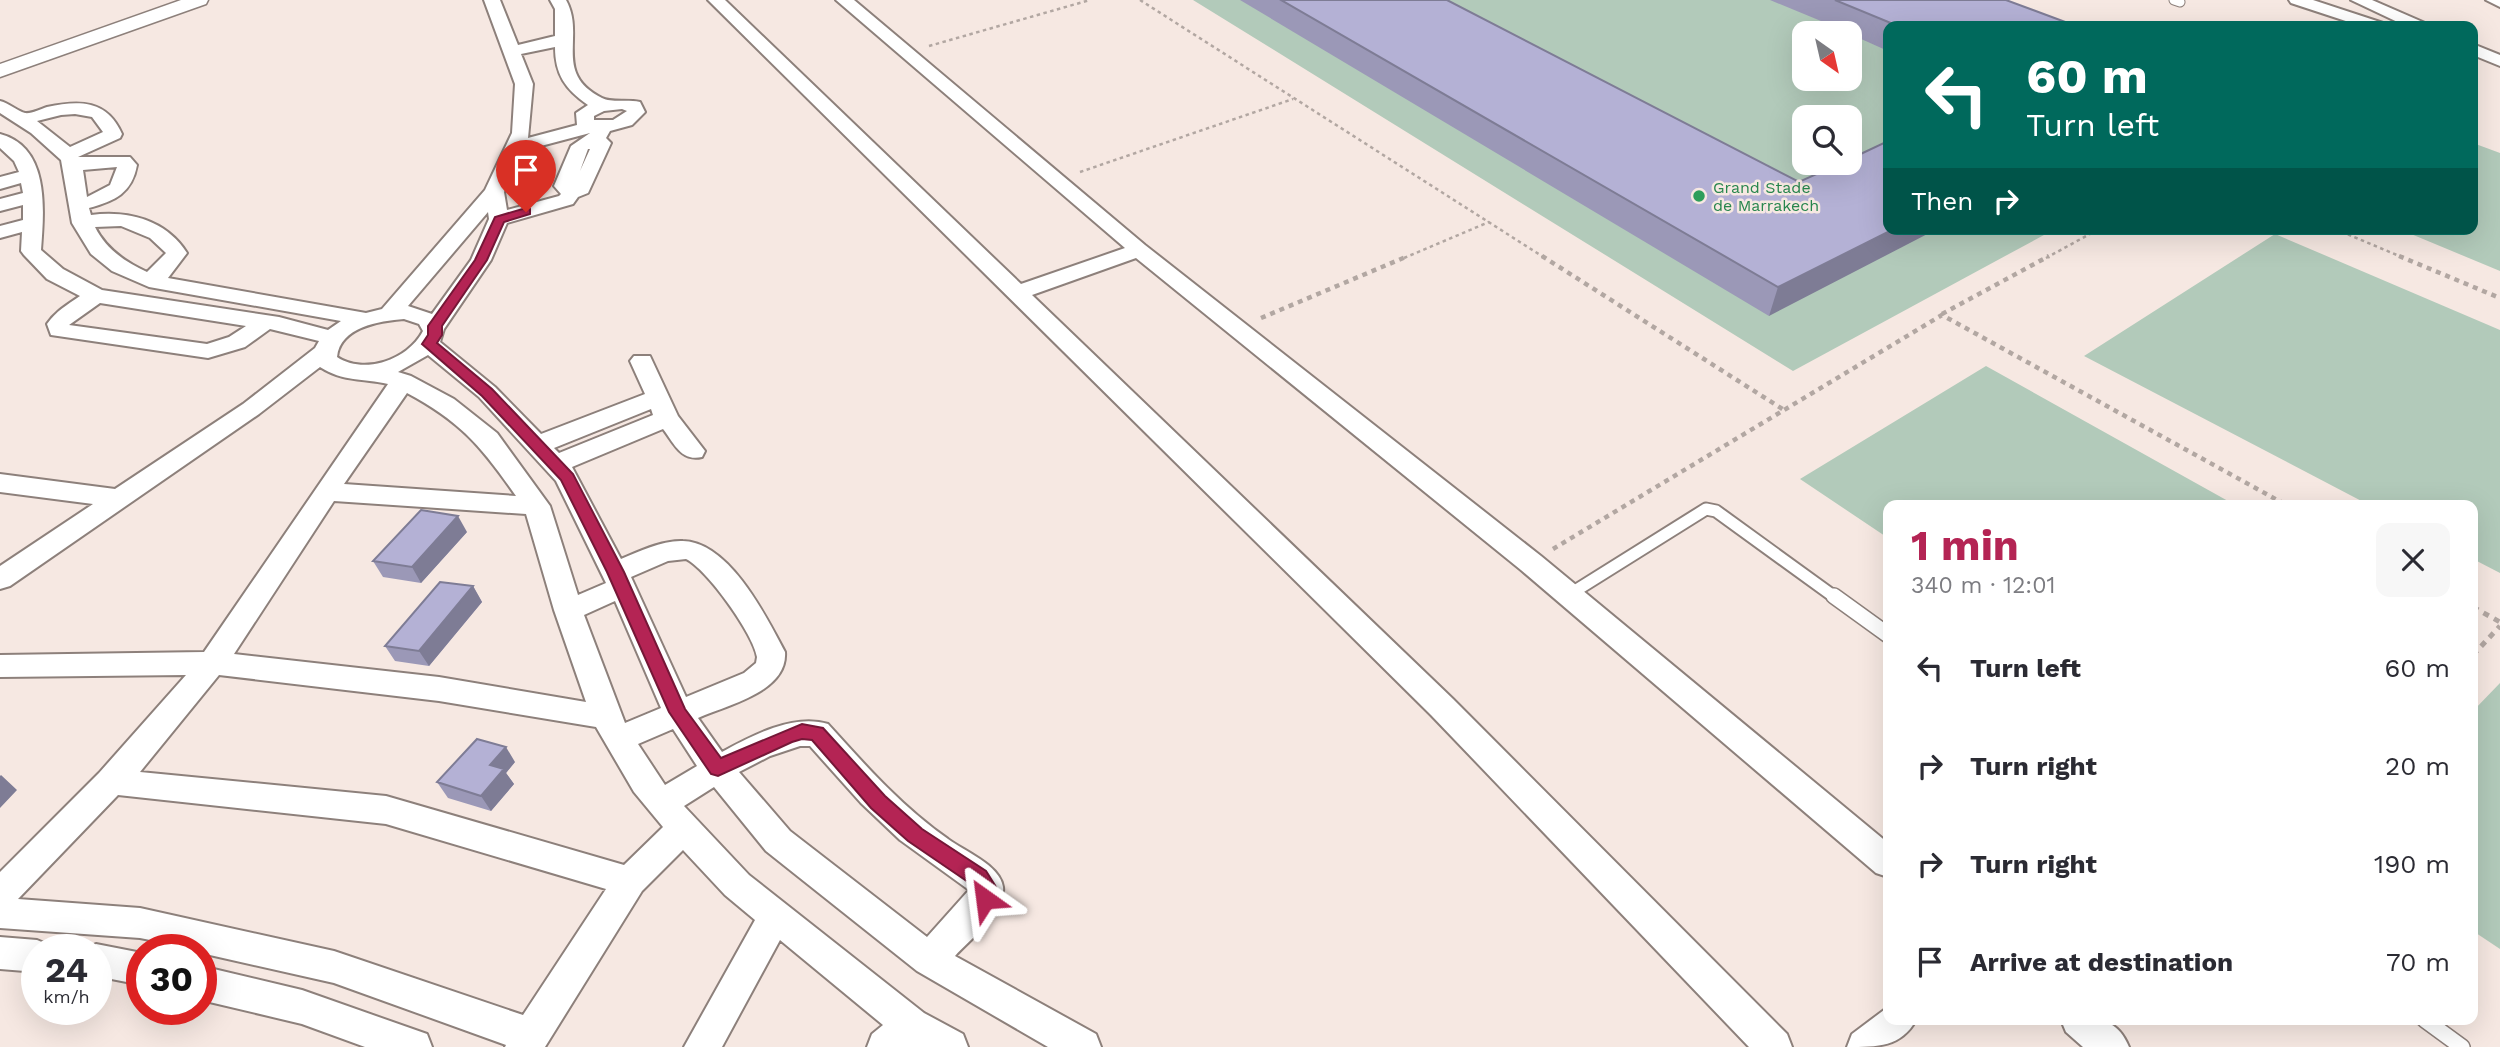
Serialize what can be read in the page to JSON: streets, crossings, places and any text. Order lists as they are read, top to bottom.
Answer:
{
  "places": ["Grand Stade de Marrakech"],
  "north": "bottom right",
  "page": {
    "turn": ["60 m", "Turn left"],
    "then": "Then",
    "heading": ["1 min", "340 m · 12:01"],
    "list": [
      {
        "name": "Turn left",
        "value": "60 m"
      },
      {
        "name": "Turn right",
        "value": "20 m"
      },
      {
        "name": "Turn right",
        "value": "190 m"
      },
      {
        "name": "Arrive at destination",
        "value": "70 m"
      }
    ],
    "speed": "24 km/h",
    "limit": "30"
  }
}
